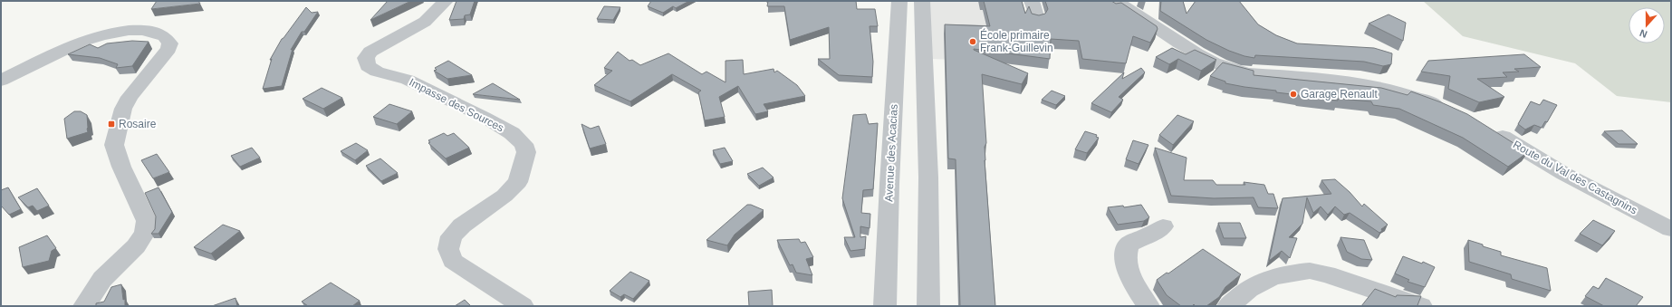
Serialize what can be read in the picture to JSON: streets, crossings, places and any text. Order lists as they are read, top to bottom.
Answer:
{
  "streets": {
    "street": ["Impasse des Sources", "Avenue des Acacias", "Route du Val des Castagnins"]
  },
  "places": {
    "other": ["École primaire Frank-Guillevin", "Garage Renault"],
    "transit": ["Rosaire"]
  },
  "north": "bottom"
}
